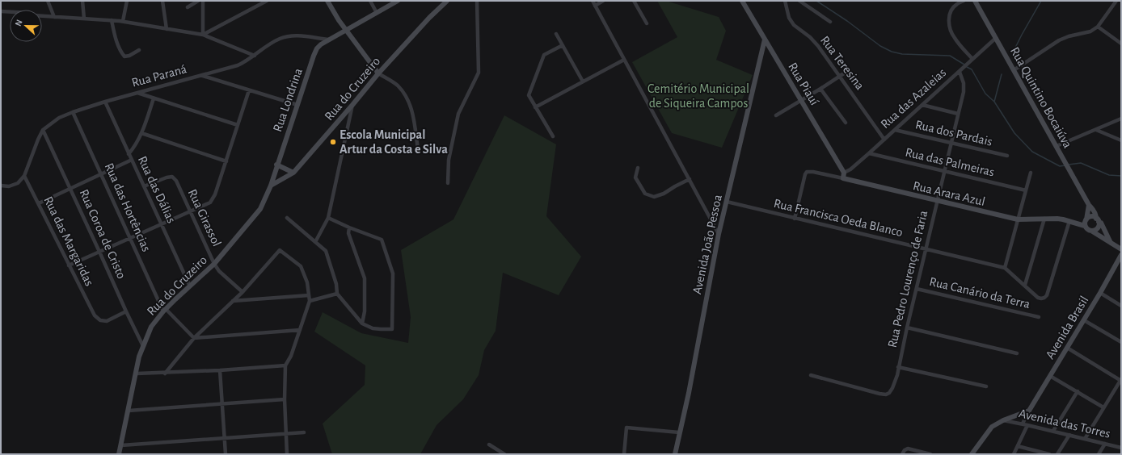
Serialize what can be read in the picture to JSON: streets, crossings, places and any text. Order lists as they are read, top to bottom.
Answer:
{
  "streets": {
    "street": [
      "Rua Teresina",
      "Rua Paraná",
      "Rua Piauí",
      "Rua do Cruzeiro",
      "Rua Quintino Bocaiúva",
      "Rua das Azaleias",
      "Rua Londrina",
      "Rua dos Pardais",
      "Rua das Palmeiras",
      "Rua das Dálias",
      "Rua Arara Azul",
      "Rua das Hortências",
      "Rua Girassol",
      "Rua Francisca Oeda Blanco",
      "Rua Coroa de Cristo",
      "Rua das Margaridas",
      "Avenida João Pessoa",
      "Rua Pedro Lourenço de Faria",
      "Rua Canário da Terra",
      "Avenida Brasil",
      "Avenida das Torres"
    ]
  },
  "crossings": [
    ["Rua Teresina", "Rua das Azaleias"],
    ["Rua Paraná", "Rua Londrina"],
    ["Rua Paraná", "Rua das Dálias"],
    ["Rua Paraná", "Rua das Hortências"],
    ["Rua Paraná", "Rua Coroa de Cristo"],
    ["Rua Piauí", "Rua das Azaleias"],
    ["Rua Piauí", "Avenida João Pessoa"],
    ["Rua do Cruzeiro", "Rua Londrina"],
    ["Rua do Cruzeiro", "Rua das Dálias"],
    ["Rua do Cruzeiro", "Rua das Hortências"],
    ["Rua do Cruzeiro", "Rua Girassol"],
    ["Rua do Cruzeiro", "Rua Coroa de Cristo"],
    ["Rua Quintino Bocaiúva", "Rua das Azaleias"],
    ["Rua Quintino Bocaiúva", "Rua Arara Azul"],
    ["Rua das Azaleias", "Rua dos Pardais"],
    ["Rua das Azaleias", "Rua das Palmeiras"],
    ["Rua das Azaleias", "Rua Pedro Lourenço de Faria"],
    ["Rua dos Pardais", "Rua Pedro Lourenço de Faria"],
    ["Rua das Palmeiras", "Rua Pedro Lourenço de Faria"],
    ["Rua das Dálias", "Rua Girassol"],
    ["Rua Arara Azul", "Rua Francisca Oeda Blanco"],
    ["Rua Arara Azul", "Rua Pedro Lourenço de Faria"],
    ["Rua Francisca Oeda Blanco", "Avenida João Pessoa"],
    ["Rua Francisca Oeda Blanco", "Rua Pedro Lourenço de Faria"],
    ["Rua Coroa de Cristo", "Rua das Margaridas"],
    ["Rua Pedro Lourenço de Faria", "Rua Canário da Terra"],
    ["Avenida Brasil", "Avenida das Torres"]
  ],
  "parks": ["Cemitério Municipal de Siqueira Campos"],
  "places": ["Escola Municipal Artur da Costa e Silva"],
  "north": "left"
}
